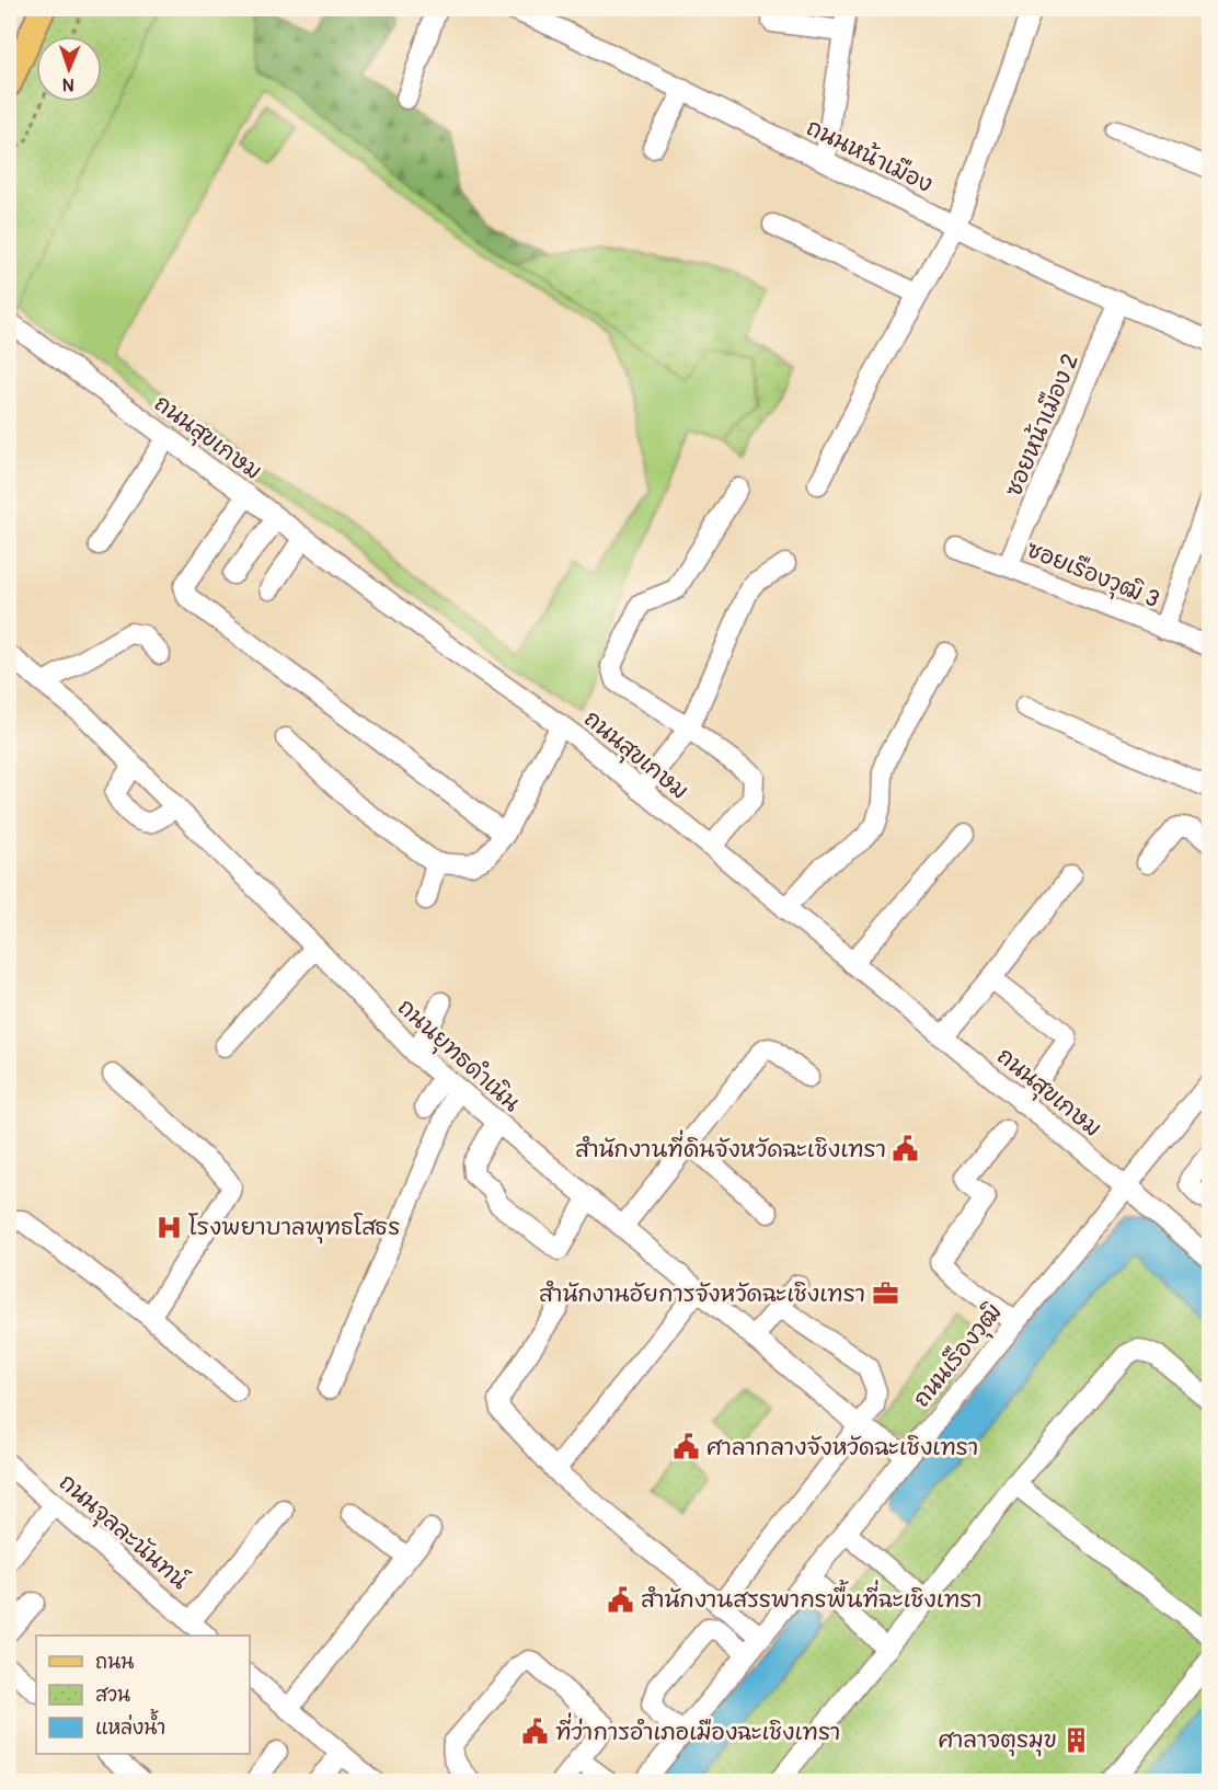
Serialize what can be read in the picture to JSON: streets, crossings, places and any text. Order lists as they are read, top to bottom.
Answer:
{
  "streets": {
    "street": [
      "ถนนหน้าเมือง",
      "ซอยหน้าเมือง 2",
      "ถนนสุขเกษม",
      "ซอยเรืองวุฒิ 3",
      "ถนนยุทธดำเนิน",
      "ถนนเรืองวุฒิ",
      "ถนนจุลละนันทน์"
    ]
  },
  "crossings": [
    ["ถนนหน้าเมือง", "ซอยหน้าเมือง 2"],
    ["ซอยหน้าเมือง 2", "ซอยเรืองวุฒิ 3"],
    ["ถนนสุขเกษม", "ถนนเรืองวุฒิ"],
    ["ถนนยุทธดำเนิน", "ถนนเรืองวุฒิ"]
  ],
  "places": {
    "public building": [
      "สำนักงานที่ดินจังหวัดฉะเชิงเทรา",
      "ศาลากลางจังหวัดฉะเชิงเทรา",
      "สำนักงานสรรพากรพื้นที่ฉะเชิงเทรา",
      "ที่ว่าการอำเภอเมืองฉะเชิงเทรา"
    ],
    "hospital": ["โรงพยาบาลพุทธโสธร"],
    "office": ["สำนักงานอัยการจังหวัดฉะเชิงเทรา"],
    "building": ["ศาลาจตุรมุข"]
  },
  "legend": ["ถนน", "สวน", "แหล่งน้ำ"],
  "north": "bottom"
}
